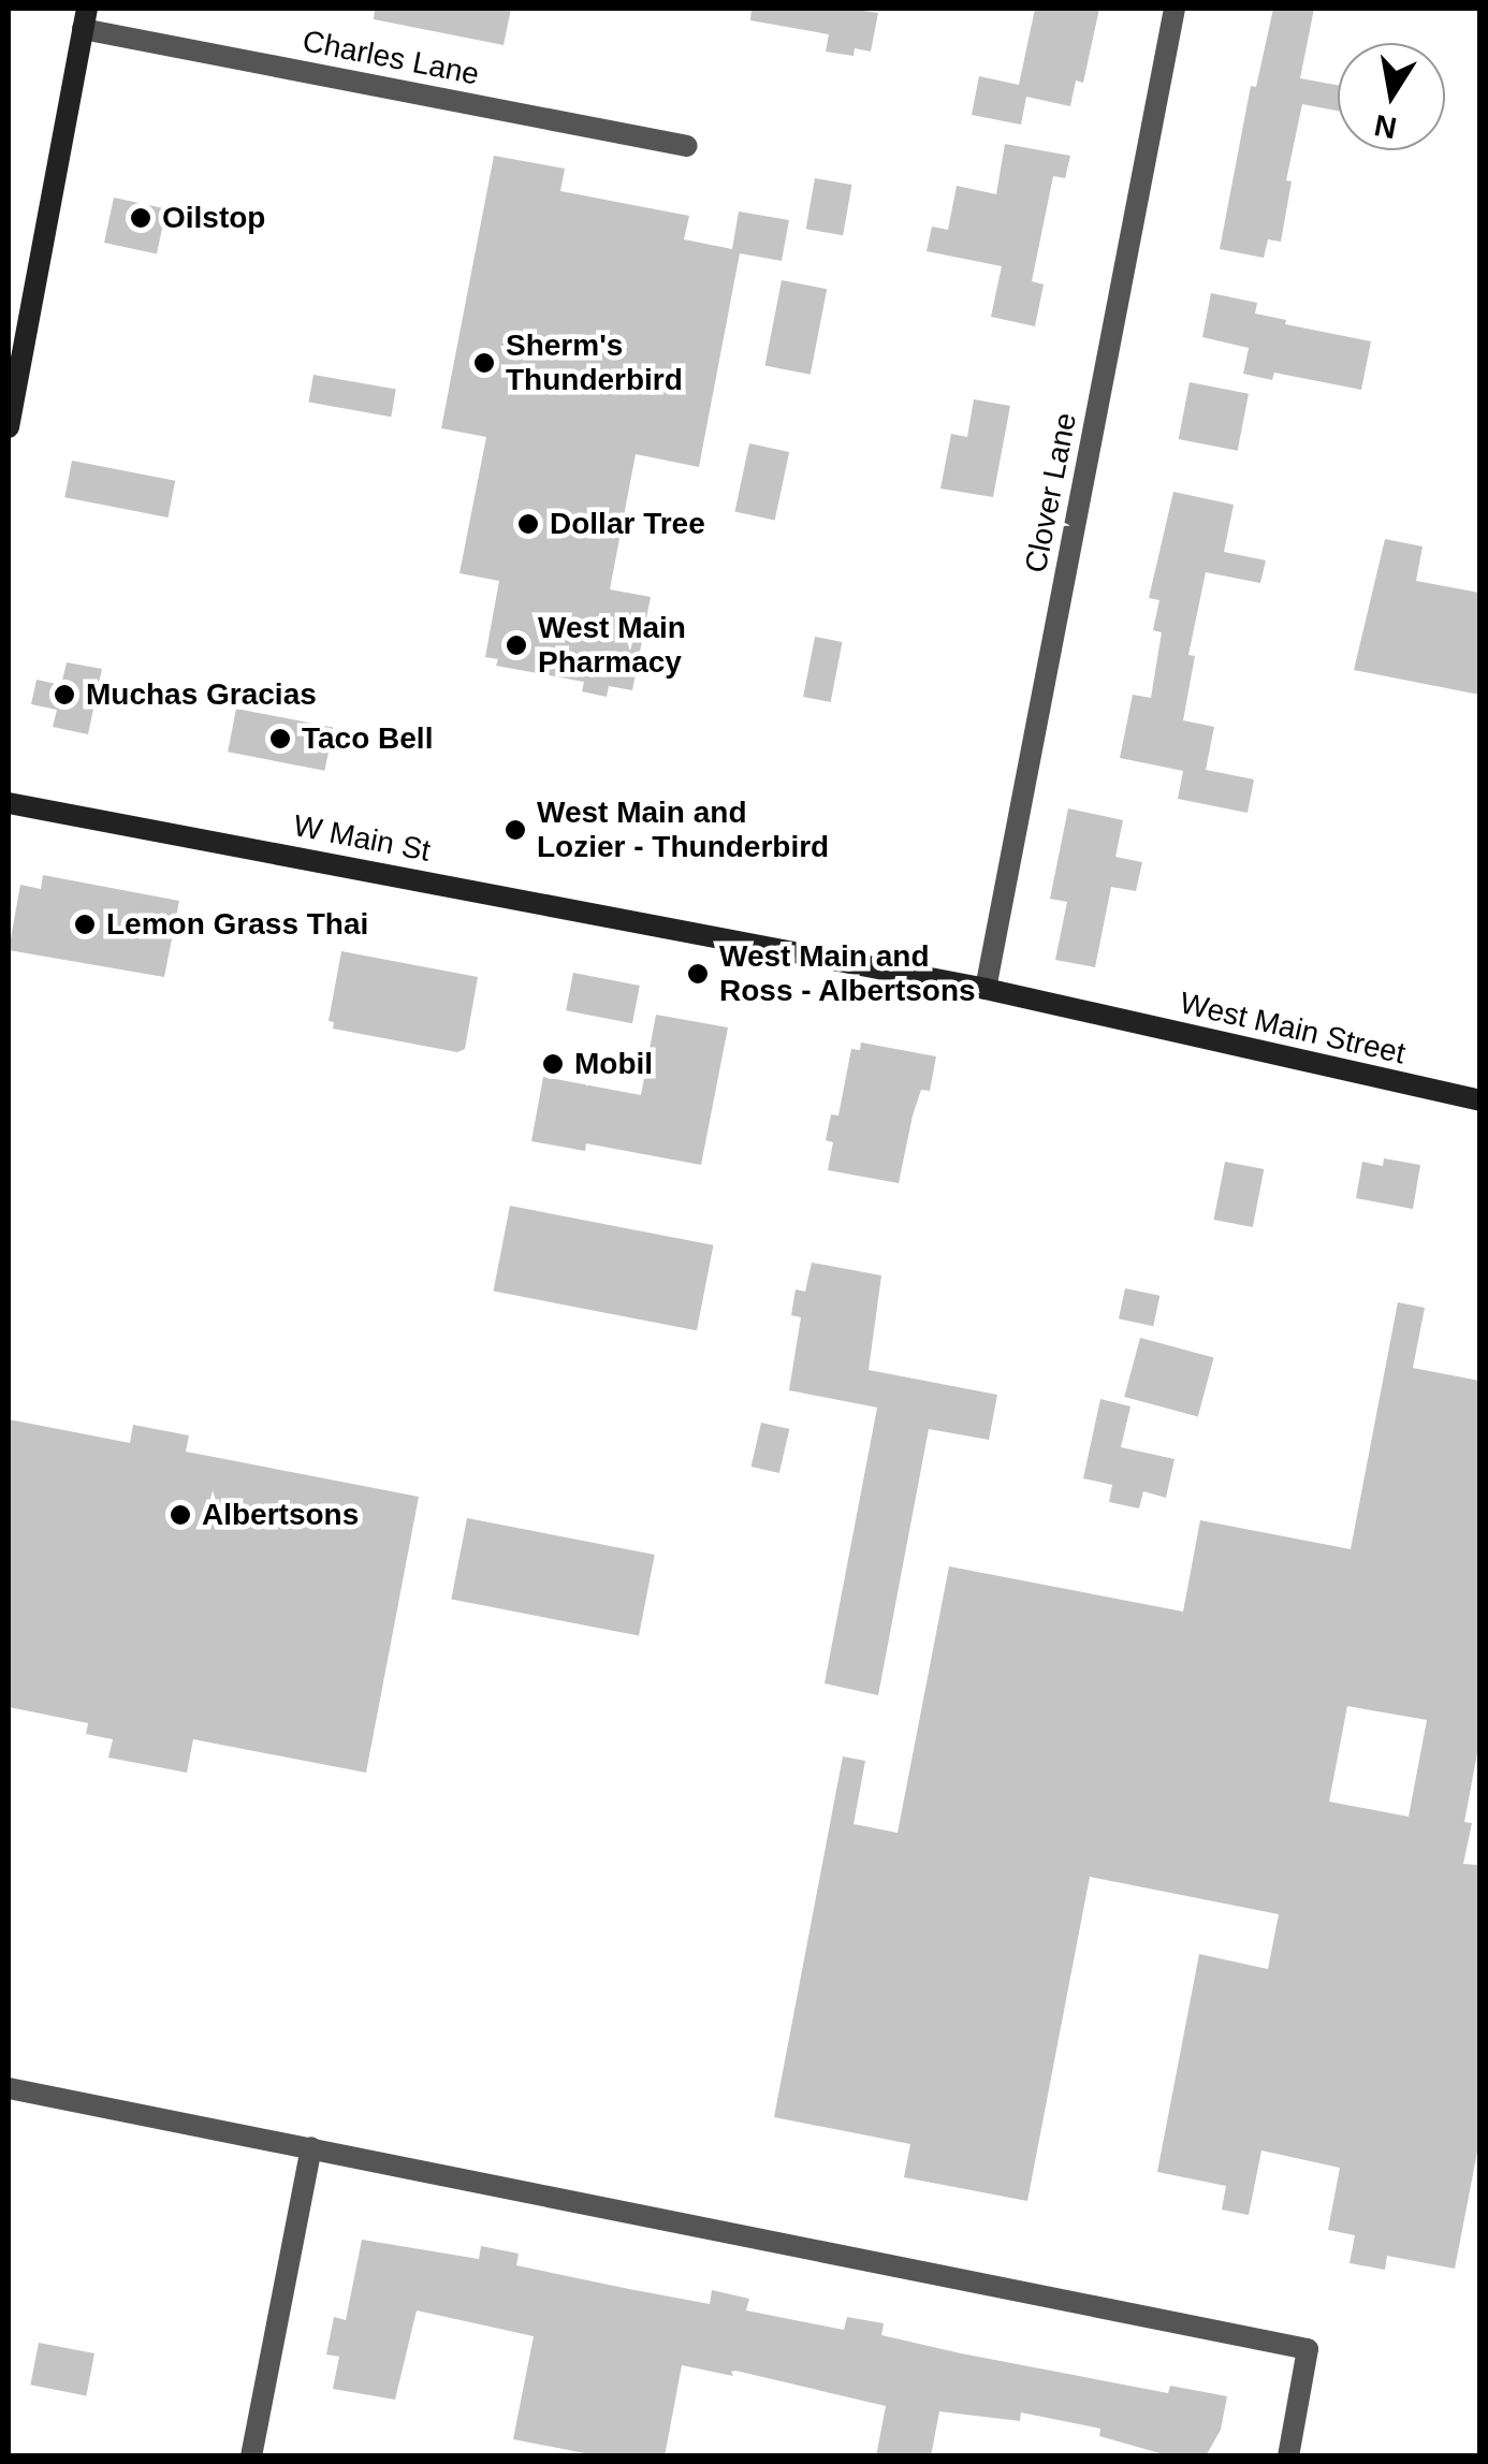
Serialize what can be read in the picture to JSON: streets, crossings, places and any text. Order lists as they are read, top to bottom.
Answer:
{
  "streets": {
    "main road": ["W Main St", "West Main Street"],
    "street": ["Charles Lane", "Clover Lane"]
  },
  "crossings": [
    ["Clover Lane", "W Main St"],
    ["Clover Lane", "West Main Street"],
    ["W Main St", "West Main Street"]
  ],
  "places": [
    "Oilstop",
    "Sherm's Thunderbird",
    "Dollar Tree",
    "West Main Pharmacy",
    "Muchas Gracias",
    "Taco Bell",
    "West Main and Lozier - Thunderbird",
    "Lemon Grass Thai",
    "West Main and Ross - Albertsons",
    "Mobil",
    "Albertsons"
  ],
  "north": "bottom"
}
